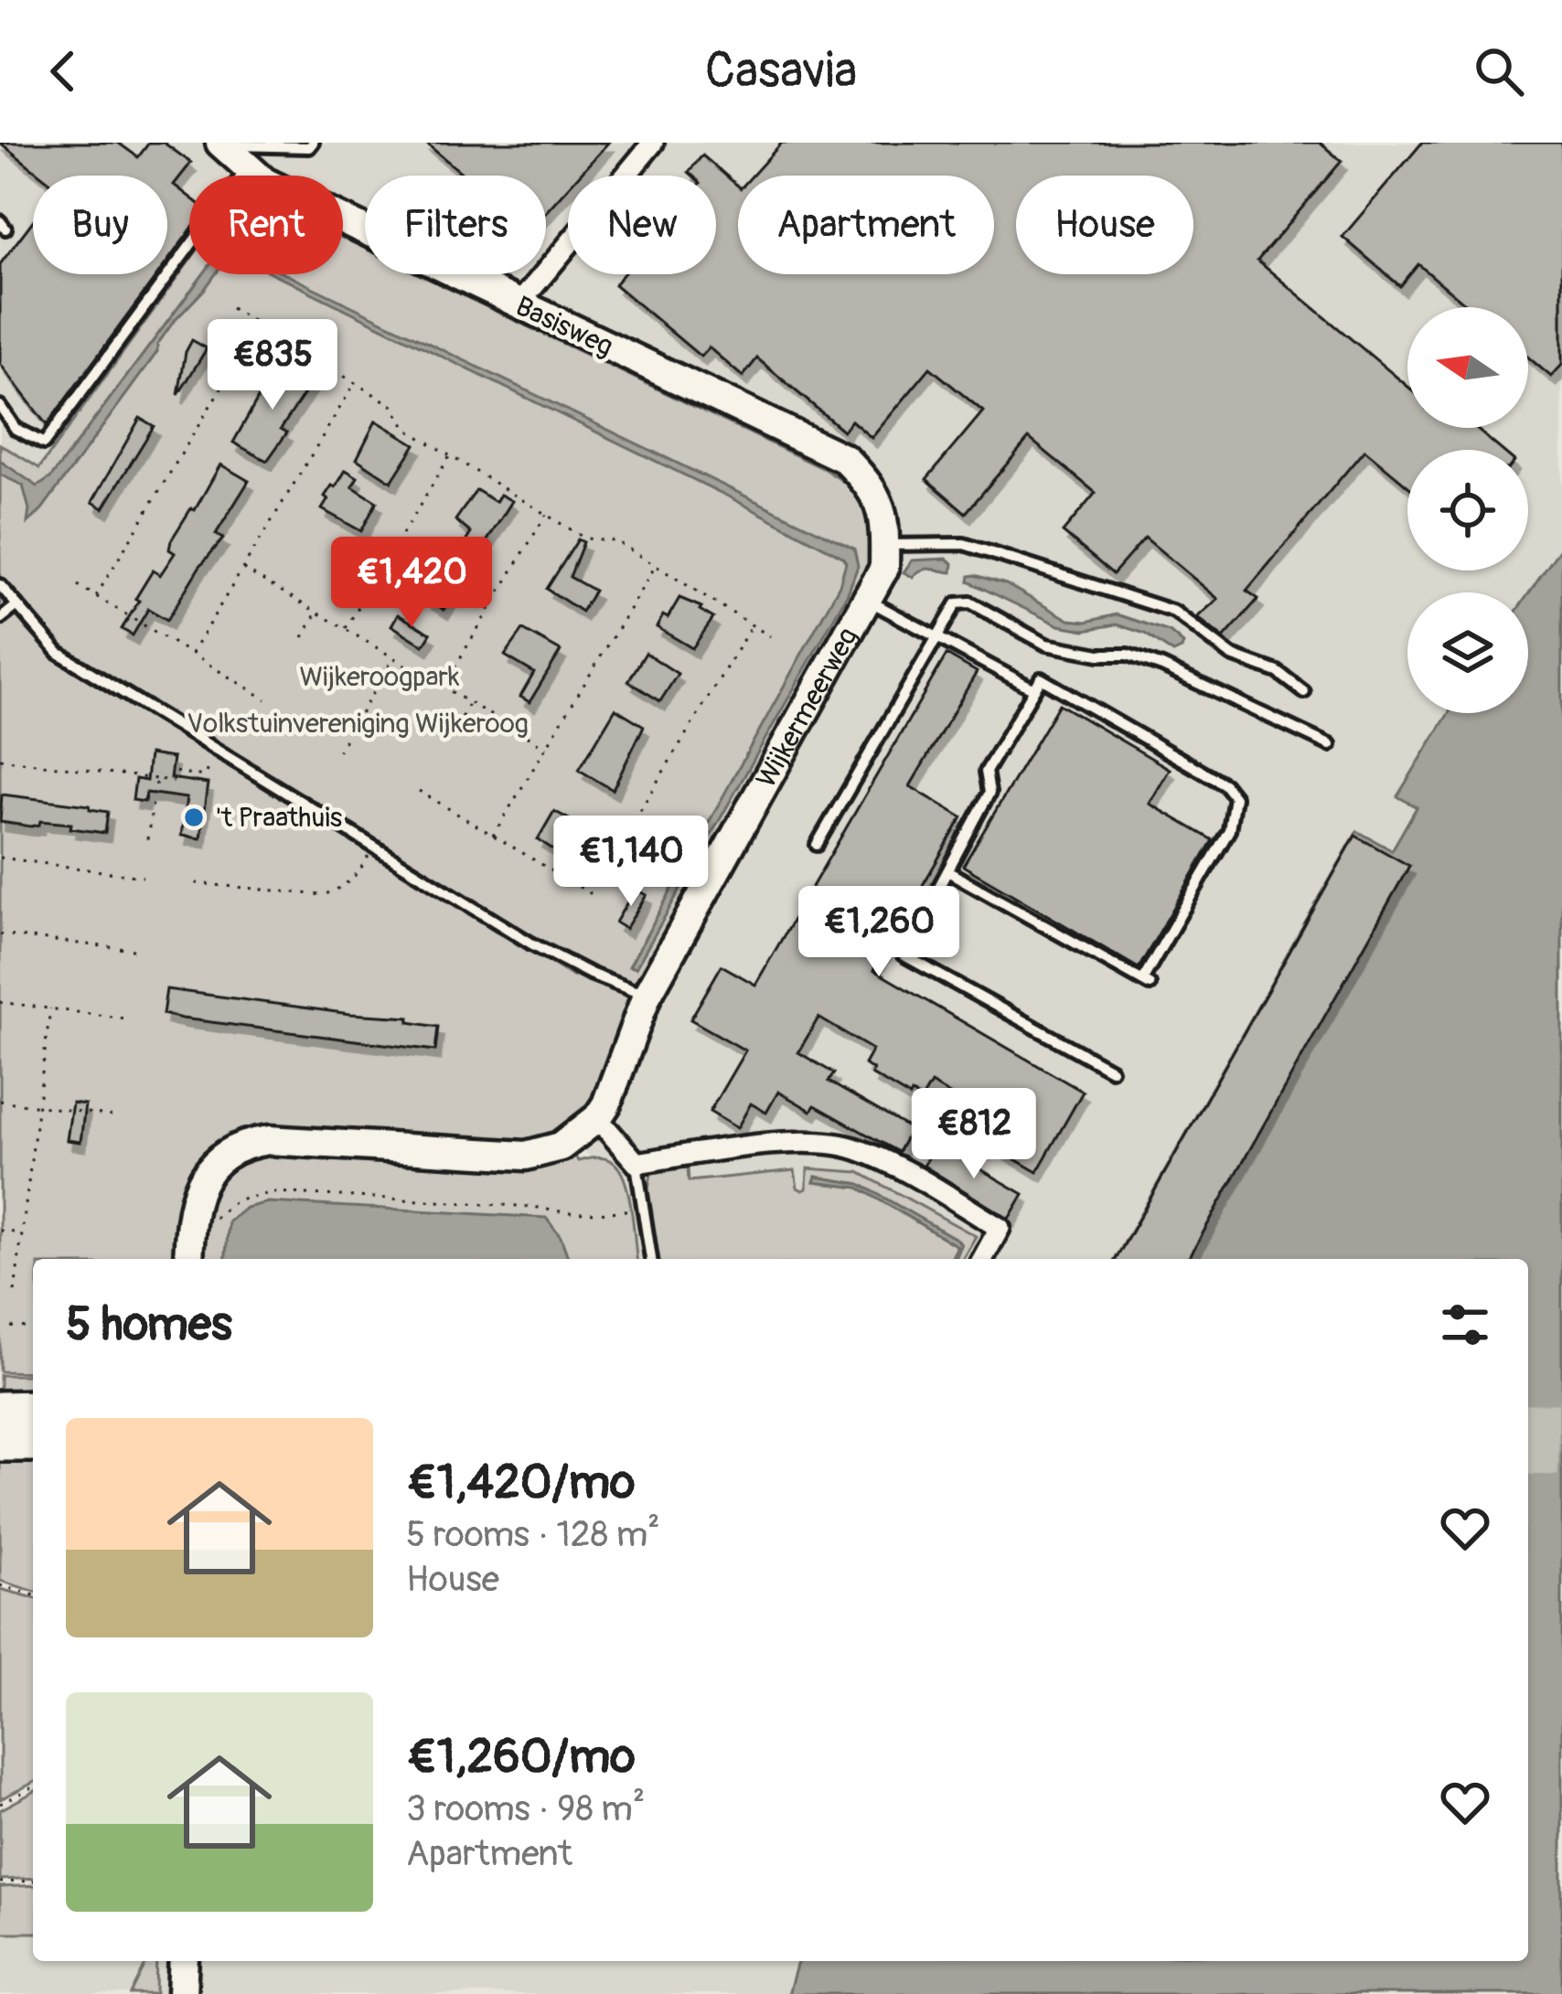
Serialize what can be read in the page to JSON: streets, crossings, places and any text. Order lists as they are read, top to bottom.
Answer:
{
  "streets": {
    "street": ["Basisweg", "Wijkermeerweg"]
  },
  "crossings": [
    ["Basisweg", "Wijkermeerweg"]
  ],
  "parks": ["Wijkeroogpark", "Volkstuinvereniging Wijkeroog"],
  "places": ["'t Praathuis"],
  "north": "left",
  "page": {
    "header": "Casavia",
    "chip": [
      "Buy",
      "Rent",
      "Filters",
      "New",
      "Apartment",
      "House"
    ],
    "price": [
      "€835",
      "€1,420",
      "€1,140",
      "€1,260",
      "€812"
    ],
    "heading": "5 homes",
    "list": [
      {
        "name": "€1,420/mo",
        "note": "5 rooms · 128 m² · House"
      },
      {
        "name": "€1,260/mo",
        "note": "3 rooms · 98 m² · Apartment"
      }
    ]
  }
}
